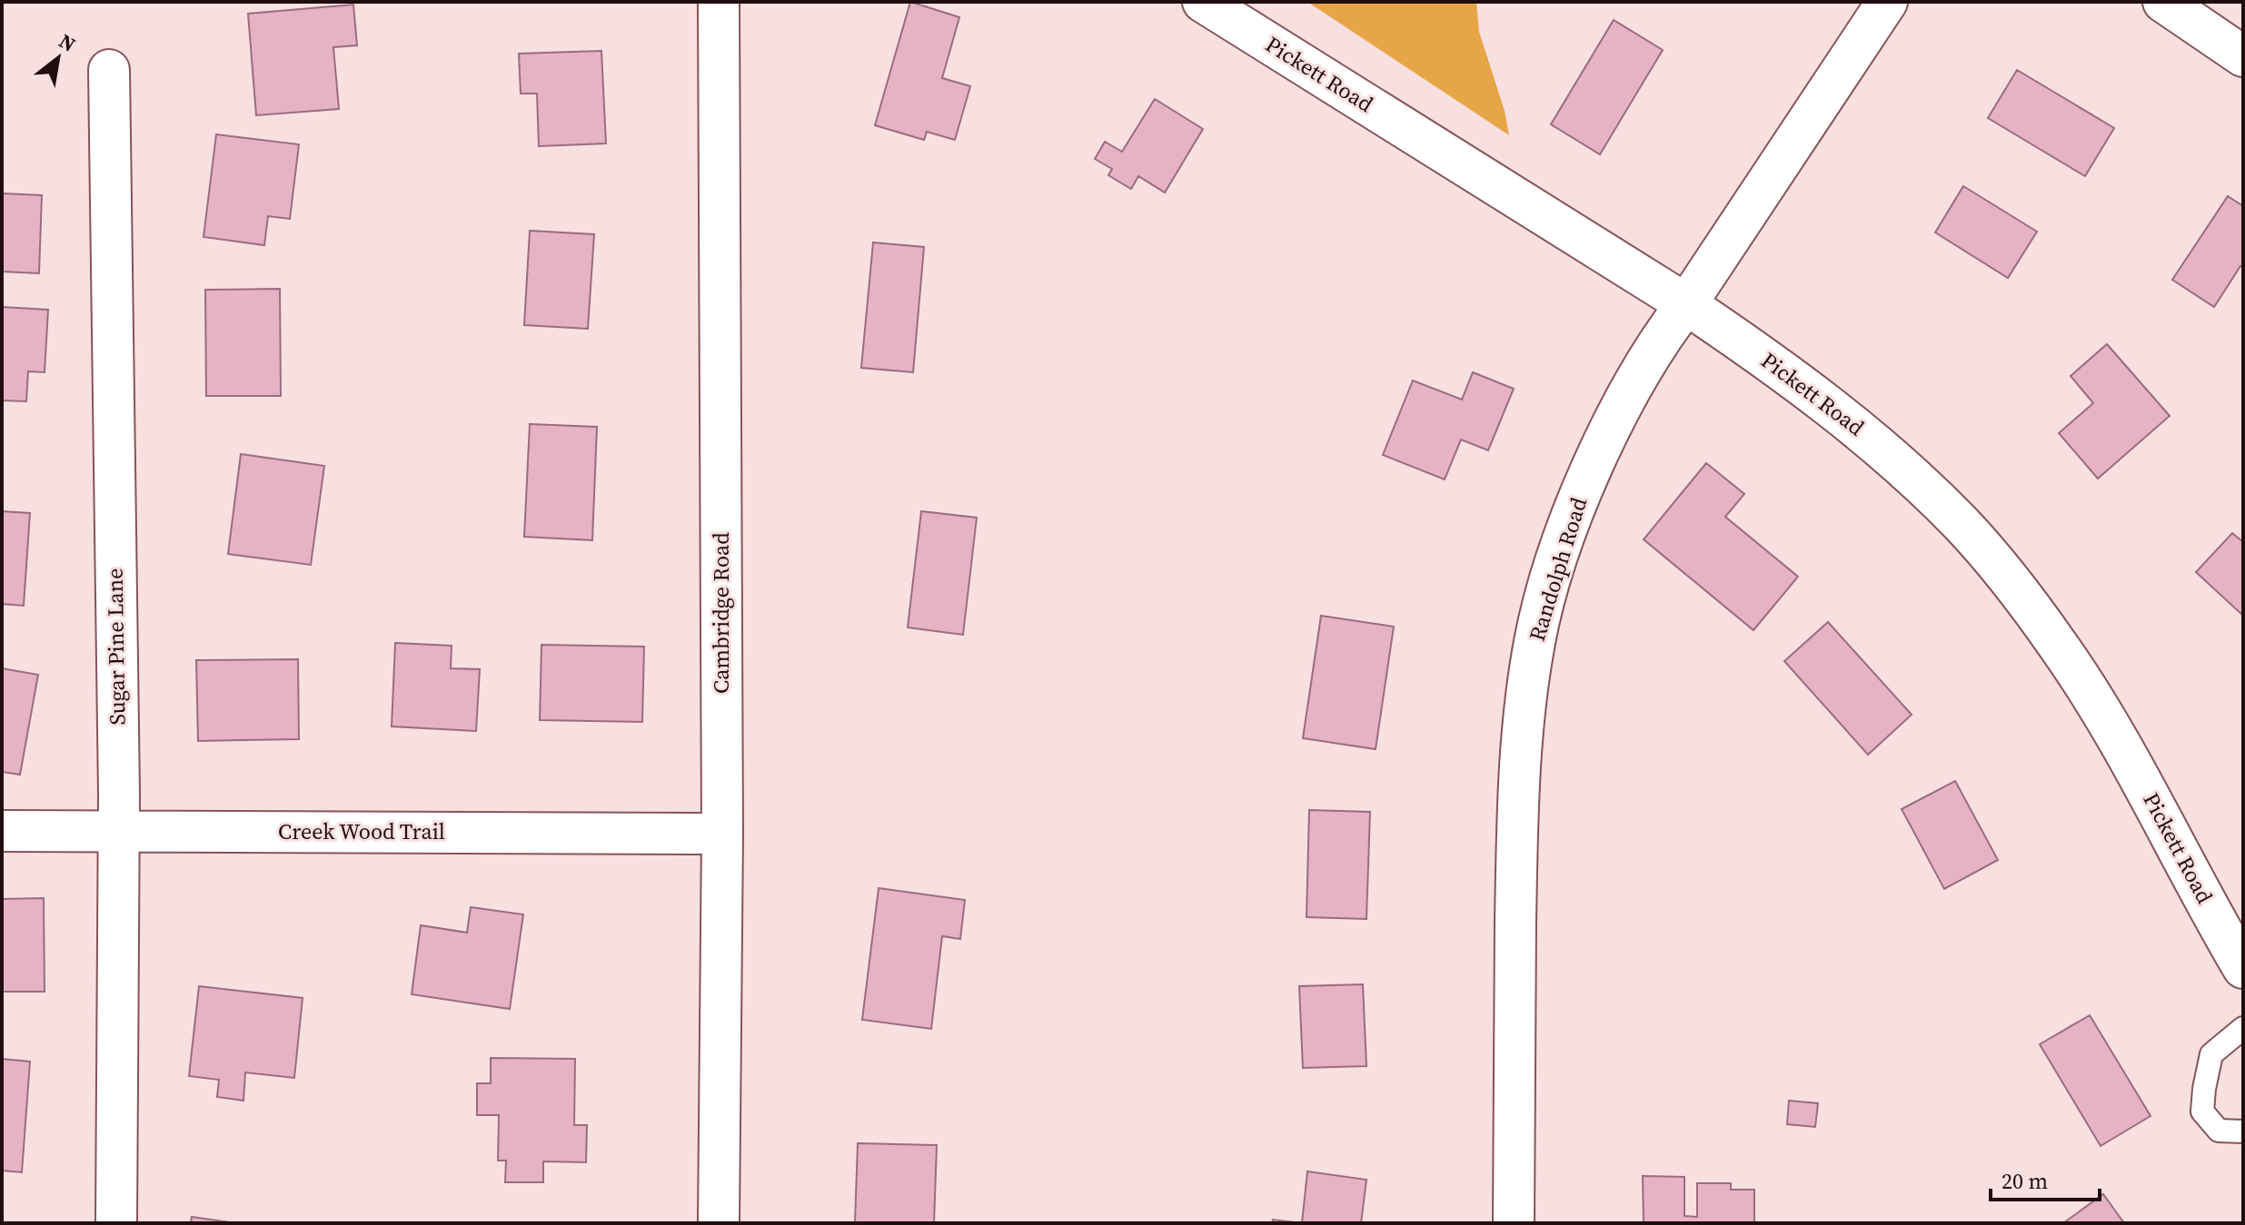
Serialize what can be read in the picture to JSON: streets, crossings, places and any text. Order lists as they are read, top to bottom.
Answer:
{
  "streets": {
    "street": [
      "Pickett Road",
      "Randolph Road",
      "Cambridge Road",
      "Sugar Pine Lane",
      "Creek Wood Trail"
    ]
  },
  "crossings": [
    ["Pickett Road", "Randolph Road"],
    ["Cambridge Road", "Creek Wood Trail"],
    ["Sugar Pine Lane", "Creek Wood Trail"]
  ],
  "scale_bar": "20 m",
  "north": "top right"
}
